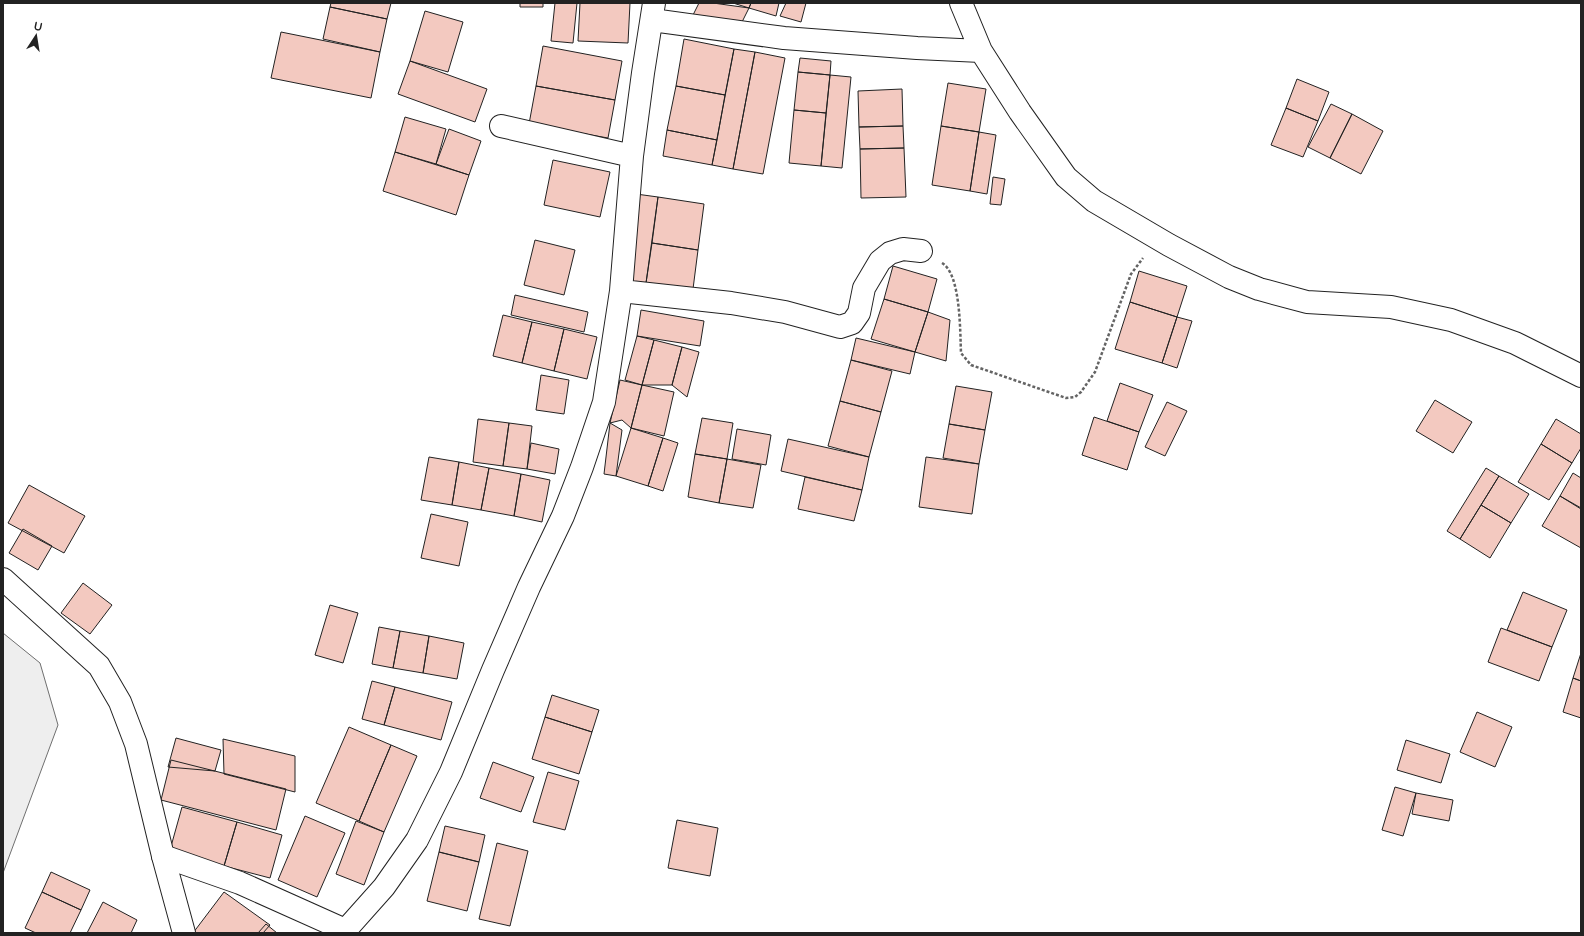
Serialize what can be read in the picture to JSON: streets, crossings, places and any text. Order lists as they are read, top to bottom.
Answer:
{
  "north": "top"
}
